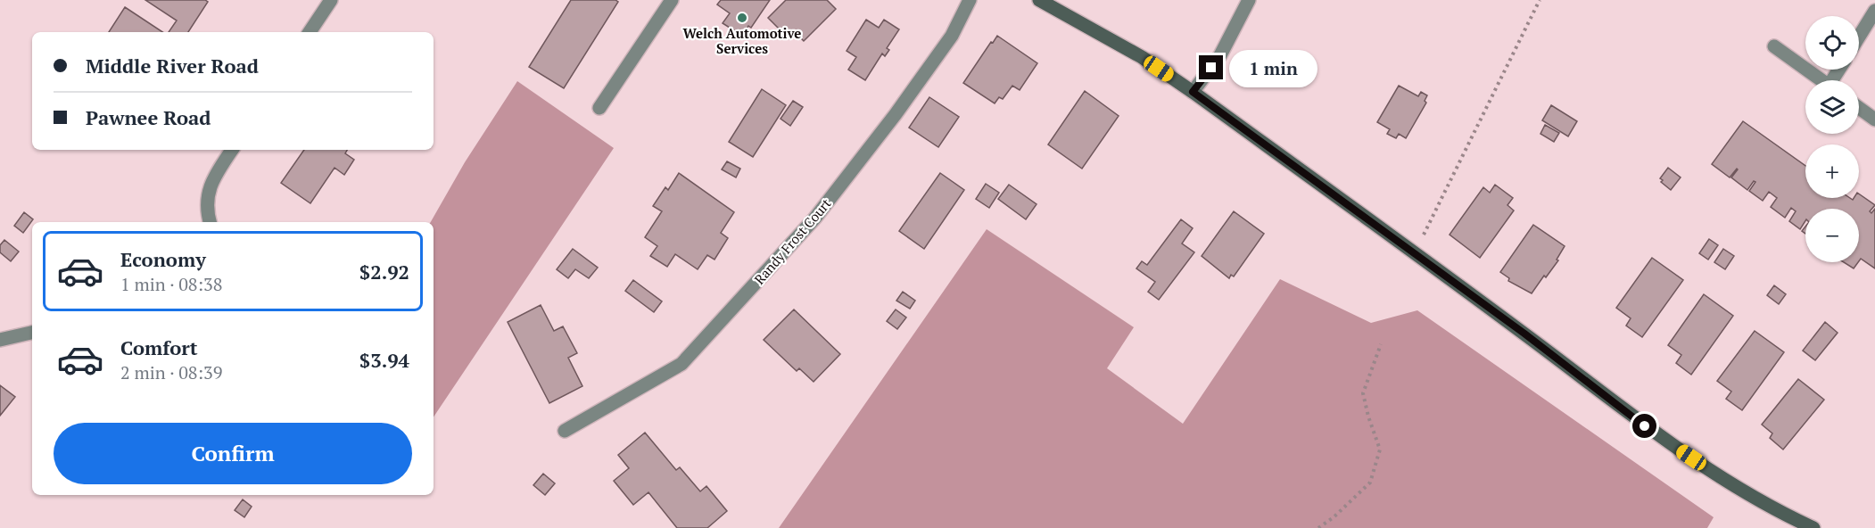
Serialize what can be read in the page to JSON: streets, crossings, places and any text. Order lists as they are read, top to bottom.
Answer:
{
  "streets": {
    "street": ["Randy Frost Court"]
  },
  "places": ["Welch Automotive Services"],
  "page": {
    "map_buttons": ["+", "−"],
    "banner": ["Middle River Road", "Pawnee Road"],
    "bubble": "1 min",
    "list": [
      {
        "name": "Economy",
        "note": "1 min · 08:38",
        "value": "$2.92"
      },
      {
        "name": "Comfort",
        "note": "2 min · 08:39",
        "value": "$3.94"
      }
    ],
    "buttons": "Confirm"
  }
}
